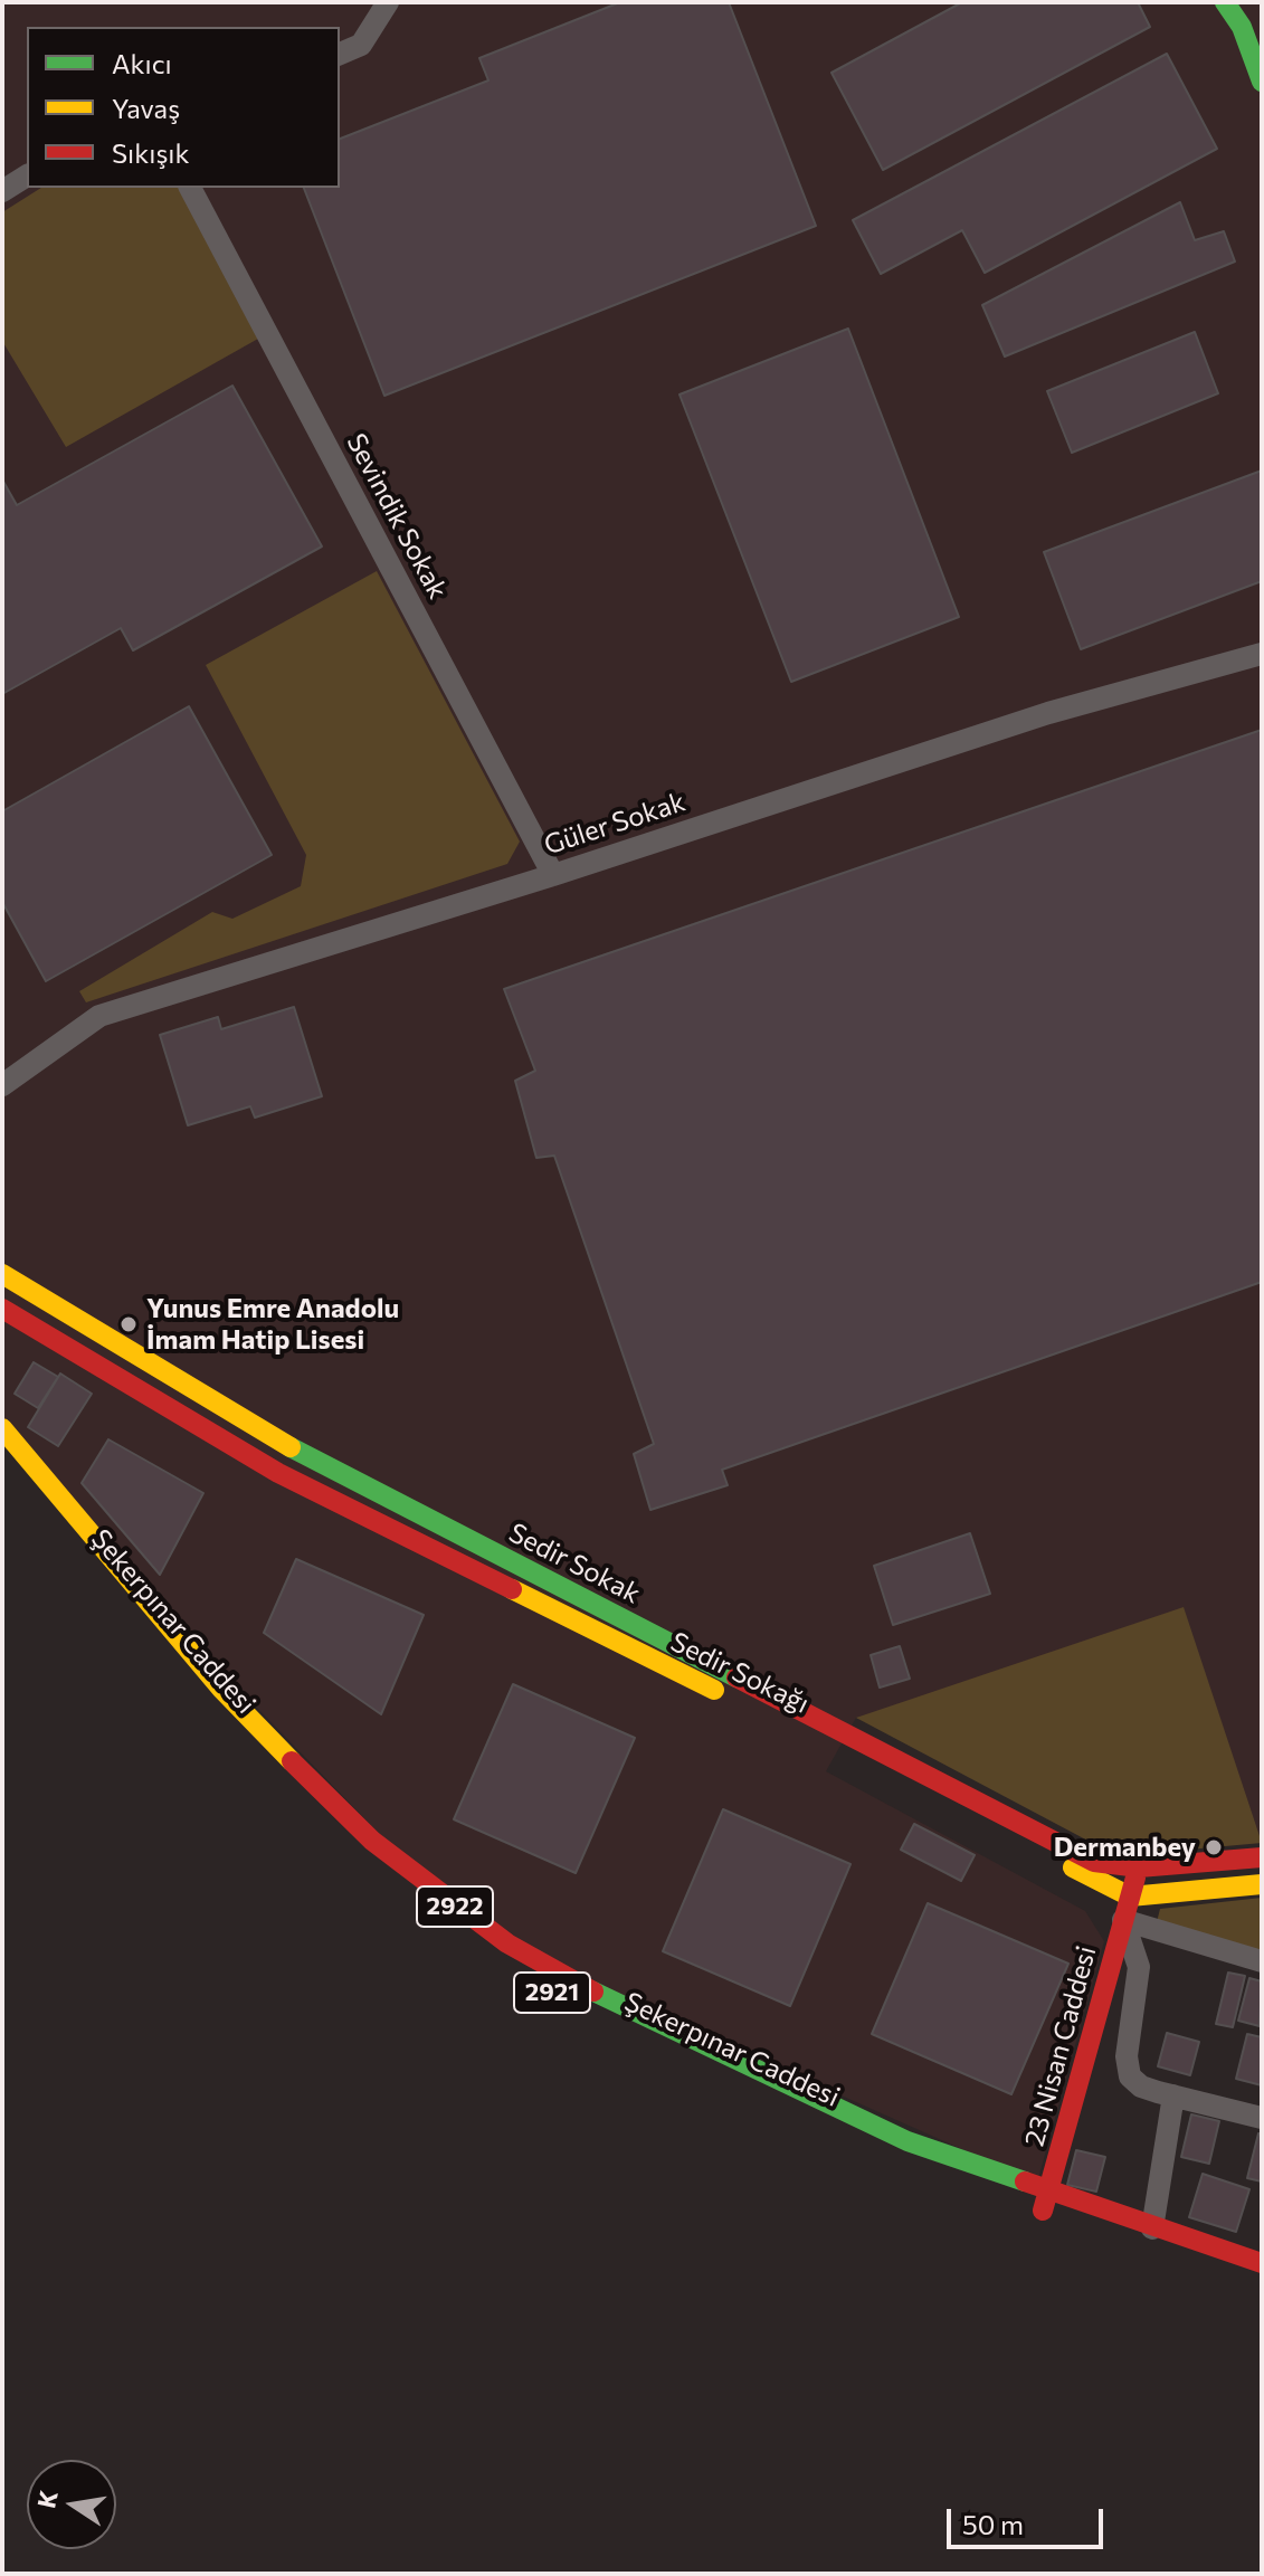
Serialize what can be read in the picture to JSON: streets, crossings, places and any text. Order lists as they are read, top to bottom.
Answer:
{
  "streets": {
    "street": [
      "Sevindik Sokak",
      "Güler Sokak",
      "Sedir Sokak",
      "Şekerpınar Caddesi",
      "Sedir Sokağı",
      "2922",
      "2921",
      "23 Nisan Caddesi"
    ]
  },
  "crossings": [
    ["Sevindik Sokak", "Güler Sokak"],
    ["Sedir Sokak", "23 Nisan Caddesi"],
    ["Şekerpınar Caddesi", "2922"],
    ["Şekerpınar Caddesi", "23 Nisan Caddesi"],
    ["Sedir Sokağı", "23 Nisan Caddesi"],
    ["2922", "23 Nisan Caddesi"]
  ],
  "places": ["Yunus Emre Anadolu İmam Hatip Lisesi", "Dermanbey"],
  "legend": ["Akıcı", "Yavaş", "Sıkışık"],
  "scale_bar": "50 m",
  "north": "left"
}
